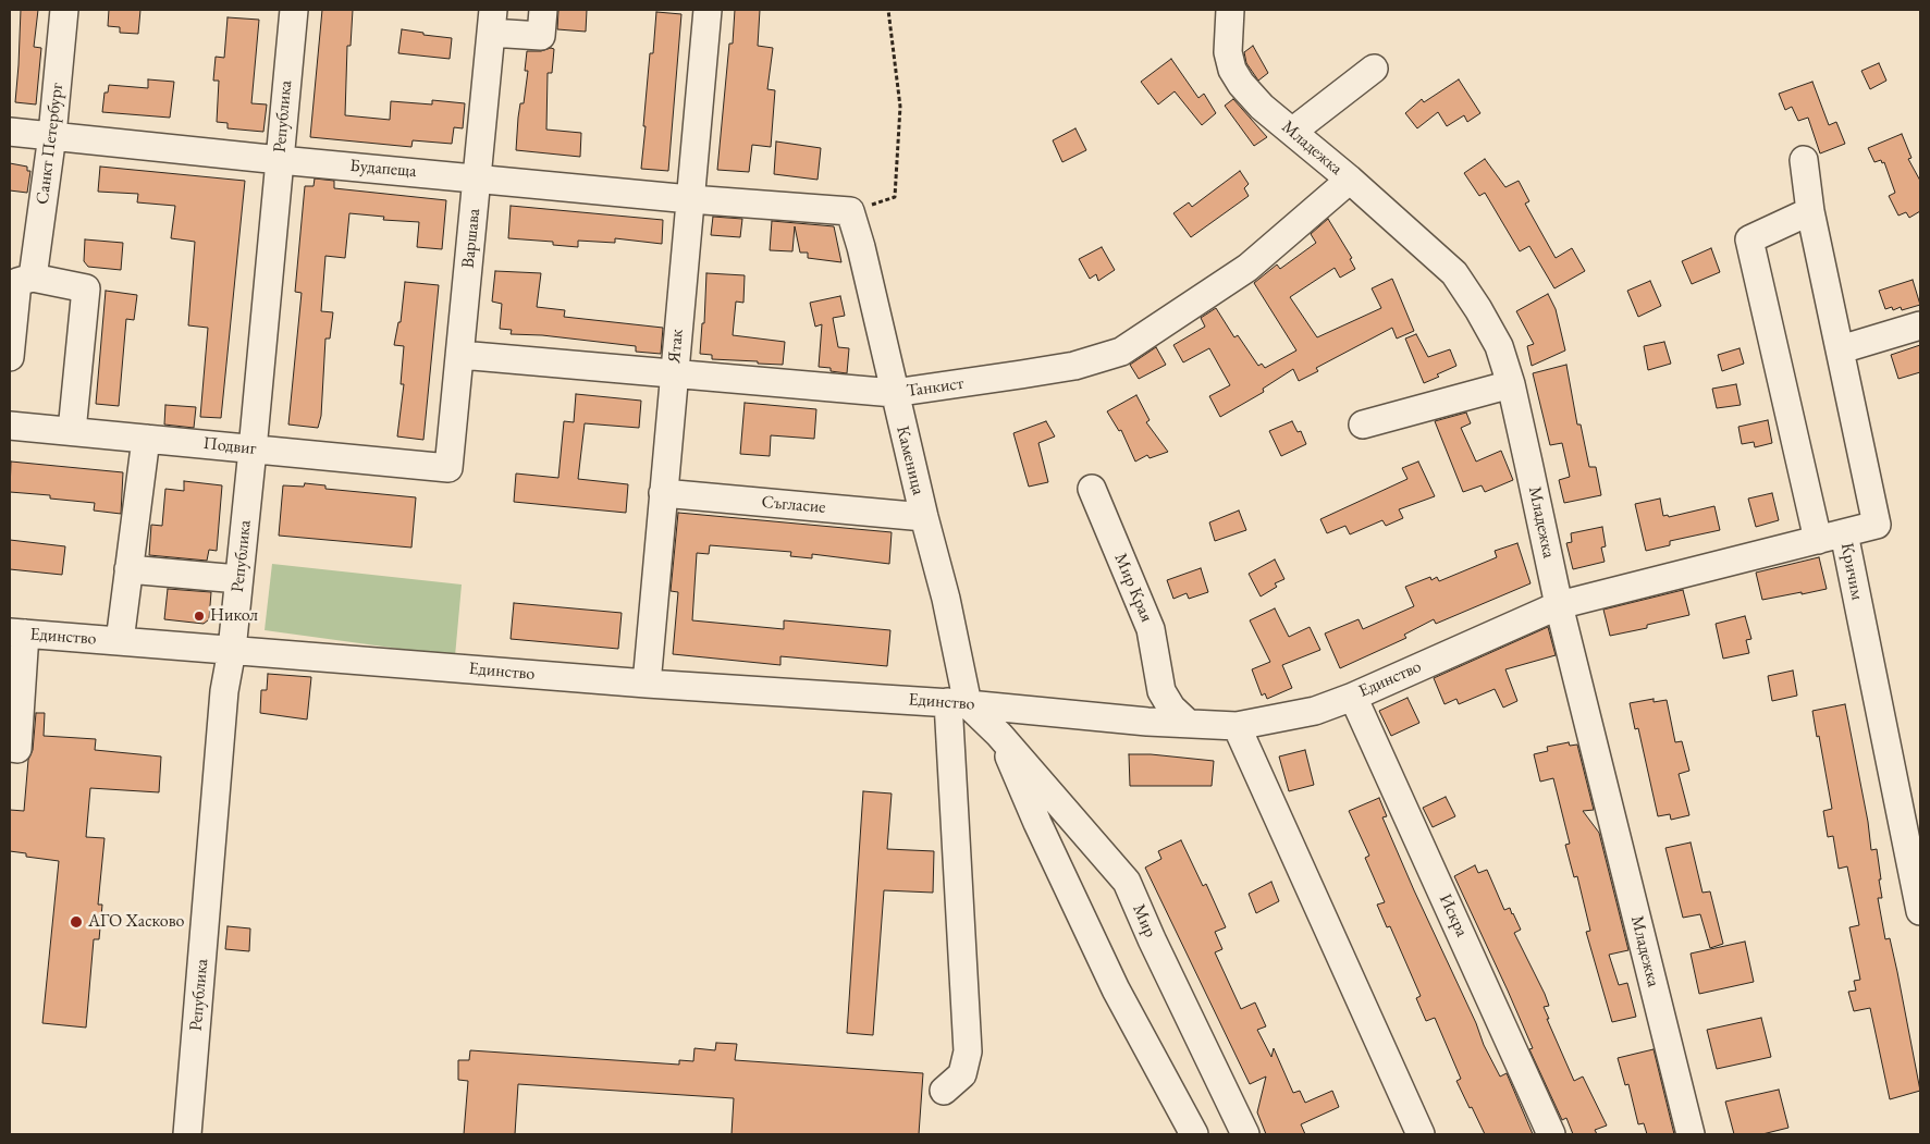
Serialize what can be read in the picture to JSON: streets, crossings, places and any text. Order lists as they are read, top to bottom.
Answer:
{
  "streets": {
    "street": [
      "Република",
      "Санкт Петербург",
      "Младежка",
      "Будапеща",
      "Варшава",
      "Ятак",
      "Танкист",
      "Подвиг",
      "Каменица",
      "Съгласие",
      "Кричим",
      "Мир Края",
      "Единство",
      "Искра",
      "Мир"
    ]
  },
  "crossings": [
    ["Република", "Будапеща"],
    ["Република", "Подвиг"],
    ["Република", "Единство"],
    ["Санкт Петербург", "Будапеща"],
    ["Младежка", "Танкист"],
    ["Младежка", "Единство"],
    ["Будапеща", "Варшава"],
    ["Будапеща", "Ятак"],
    ["Будапеща", "Каменица"],
    ["Варшава", "Танкист"],
    ["Варшава", "Подвиг"],
    ["Ятак", "Танкист"],
    ["Ятак", "Съгласие"],
    ["Ятак", "Единство"],
    ["Танкист", "Каменица"],
    ["Каменица", "Съгласие"],
    ["Каменица", "Единство"],
    ["Каменица", "Мир"],
    ["Кричим", "Единство"],
    ["Мир Края", "Единство"],
    ["Единство", "Искра"],
    ["Единство", "Мир"]
  ],
  "places": ["Никол", "АГО Хасково"]
}
